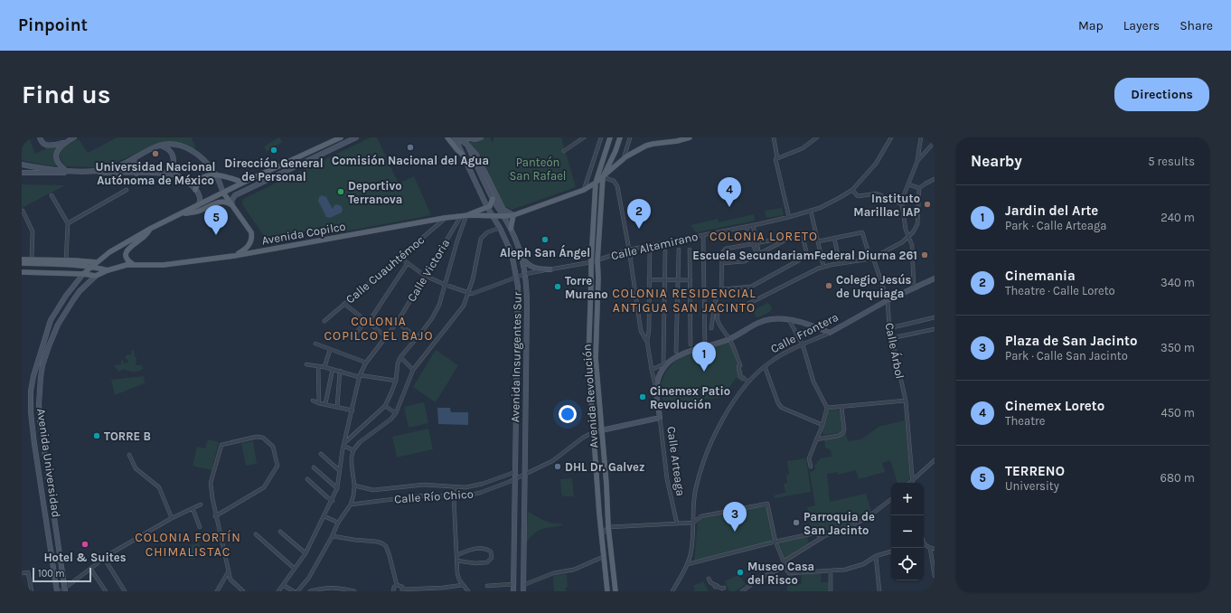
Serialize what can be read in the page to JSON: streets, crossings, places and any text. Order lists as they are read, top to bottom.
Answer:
{
  "streets": {
    "main road": [
      "Avenida Copilco",
      "Calle Frontera",
      "Avenida Insurgentes Sur",
      "Avenida Revolución",
      "Calle Arteaga",
      "Avenida Universidad"
    ],
    "street": [
      "Calle Altamirano",
      "Calle Cuauhtémoc",
      "Calle Victoria",
      "Calle Árbol",
      "Calle Río Chico"
    ]
  },
  "crossings": [
    ["Avenida Copilco", "Calle Cuauhtémoc"],
    ["Avenida Copilco", "Calle Victoria"],
    ["Avenida Copilco", "Avenida Insurgentes Sur"],
    ["Avenida Copilco", "Avenida Revolución"],
    ["Avenida Copilco", "Avenida Universidad"],
    ["Calle Altamirano", "Avenida Insurgentes Sur"],
    ["Calle Altamirano", "Avenida Revolución"],
    ["Calle Frontera", "Calle Árbol"],
    ["Calle Frontera", "Calle Arteaga"],
    ["Avenida Insurgentes Sur", "Calle Río Chico"],
    ["Avenida Revolución", "Calle Río Chico"]
  ],
  "districts": [
    "COLONIA LORETO",
    "COLONIA RESIDENCIAL ANTIGUA SAN JACINTO",
    "COLONIA COPILCO EL BAJO",
    "COLONIA FORTÍN CHIMALISTAC"
  ],
  "parks": ["Panteón San Rafael"],
  "places": [
    "Comisión Nacional del Agua",
    "Dirección General de Personal",
    "Universidad Nacional Autónoma de México",
    "Deportivo Terranova",
    "Instituto Marillac IAP",
    "Aleph San Ángel",
    "Escuela SecundariamFederal Diurna 261",
    "Colegio Jesús de Urquiaga",
    "Torre Murano",
    "Cinemex Patio Revolución",
    "TORRE B",
    "DHL Dr. Galvez",
    "Parroquia de San Jacinto",
    "Hotel & Suites",
    "Museo Casa del Risco"
  ],
  "scale_bar": "100 m",
  "page": {
    "header": "Pinpoint",
    "nav": ["Map", "Layers", "Share"],
    "buttons": "Directions",
    "title": "Find us",
    "heading": ["Nearby", "5 results"],
    "pins": [
      "4",
      "2",
      "5",
      "1",
      "3"
    ],
    "list": [
      {
        "mark": "1",
        "name": "Jardin del Arte",
        "note": "Park · Calle Arteaga",
        "value": "240 m"
      },
      {
        "mark": "2",
        "name": "Cinemania",
        "note": "Theatre · Calle Loreto",
        "value": "340 m"
      },
      {
        "mark": "3",
        "name": "Plaza de San Jacinto",
        "note": "Park · Calle San Jacinto",
        "value": "350 m"
      },
      {
        "mark": "4",
        "name": "Cinemex Loreto",
        "note": "Theatre",
        "value": "450 m"
      },
      {
        "mark": "5",
        "name": "TERRENO",
        "note": "University",
        "value": "680 m"
      }
    ],
    "map_buttons": ["+", "−"],
    "scale": "100 m"
  }
}
